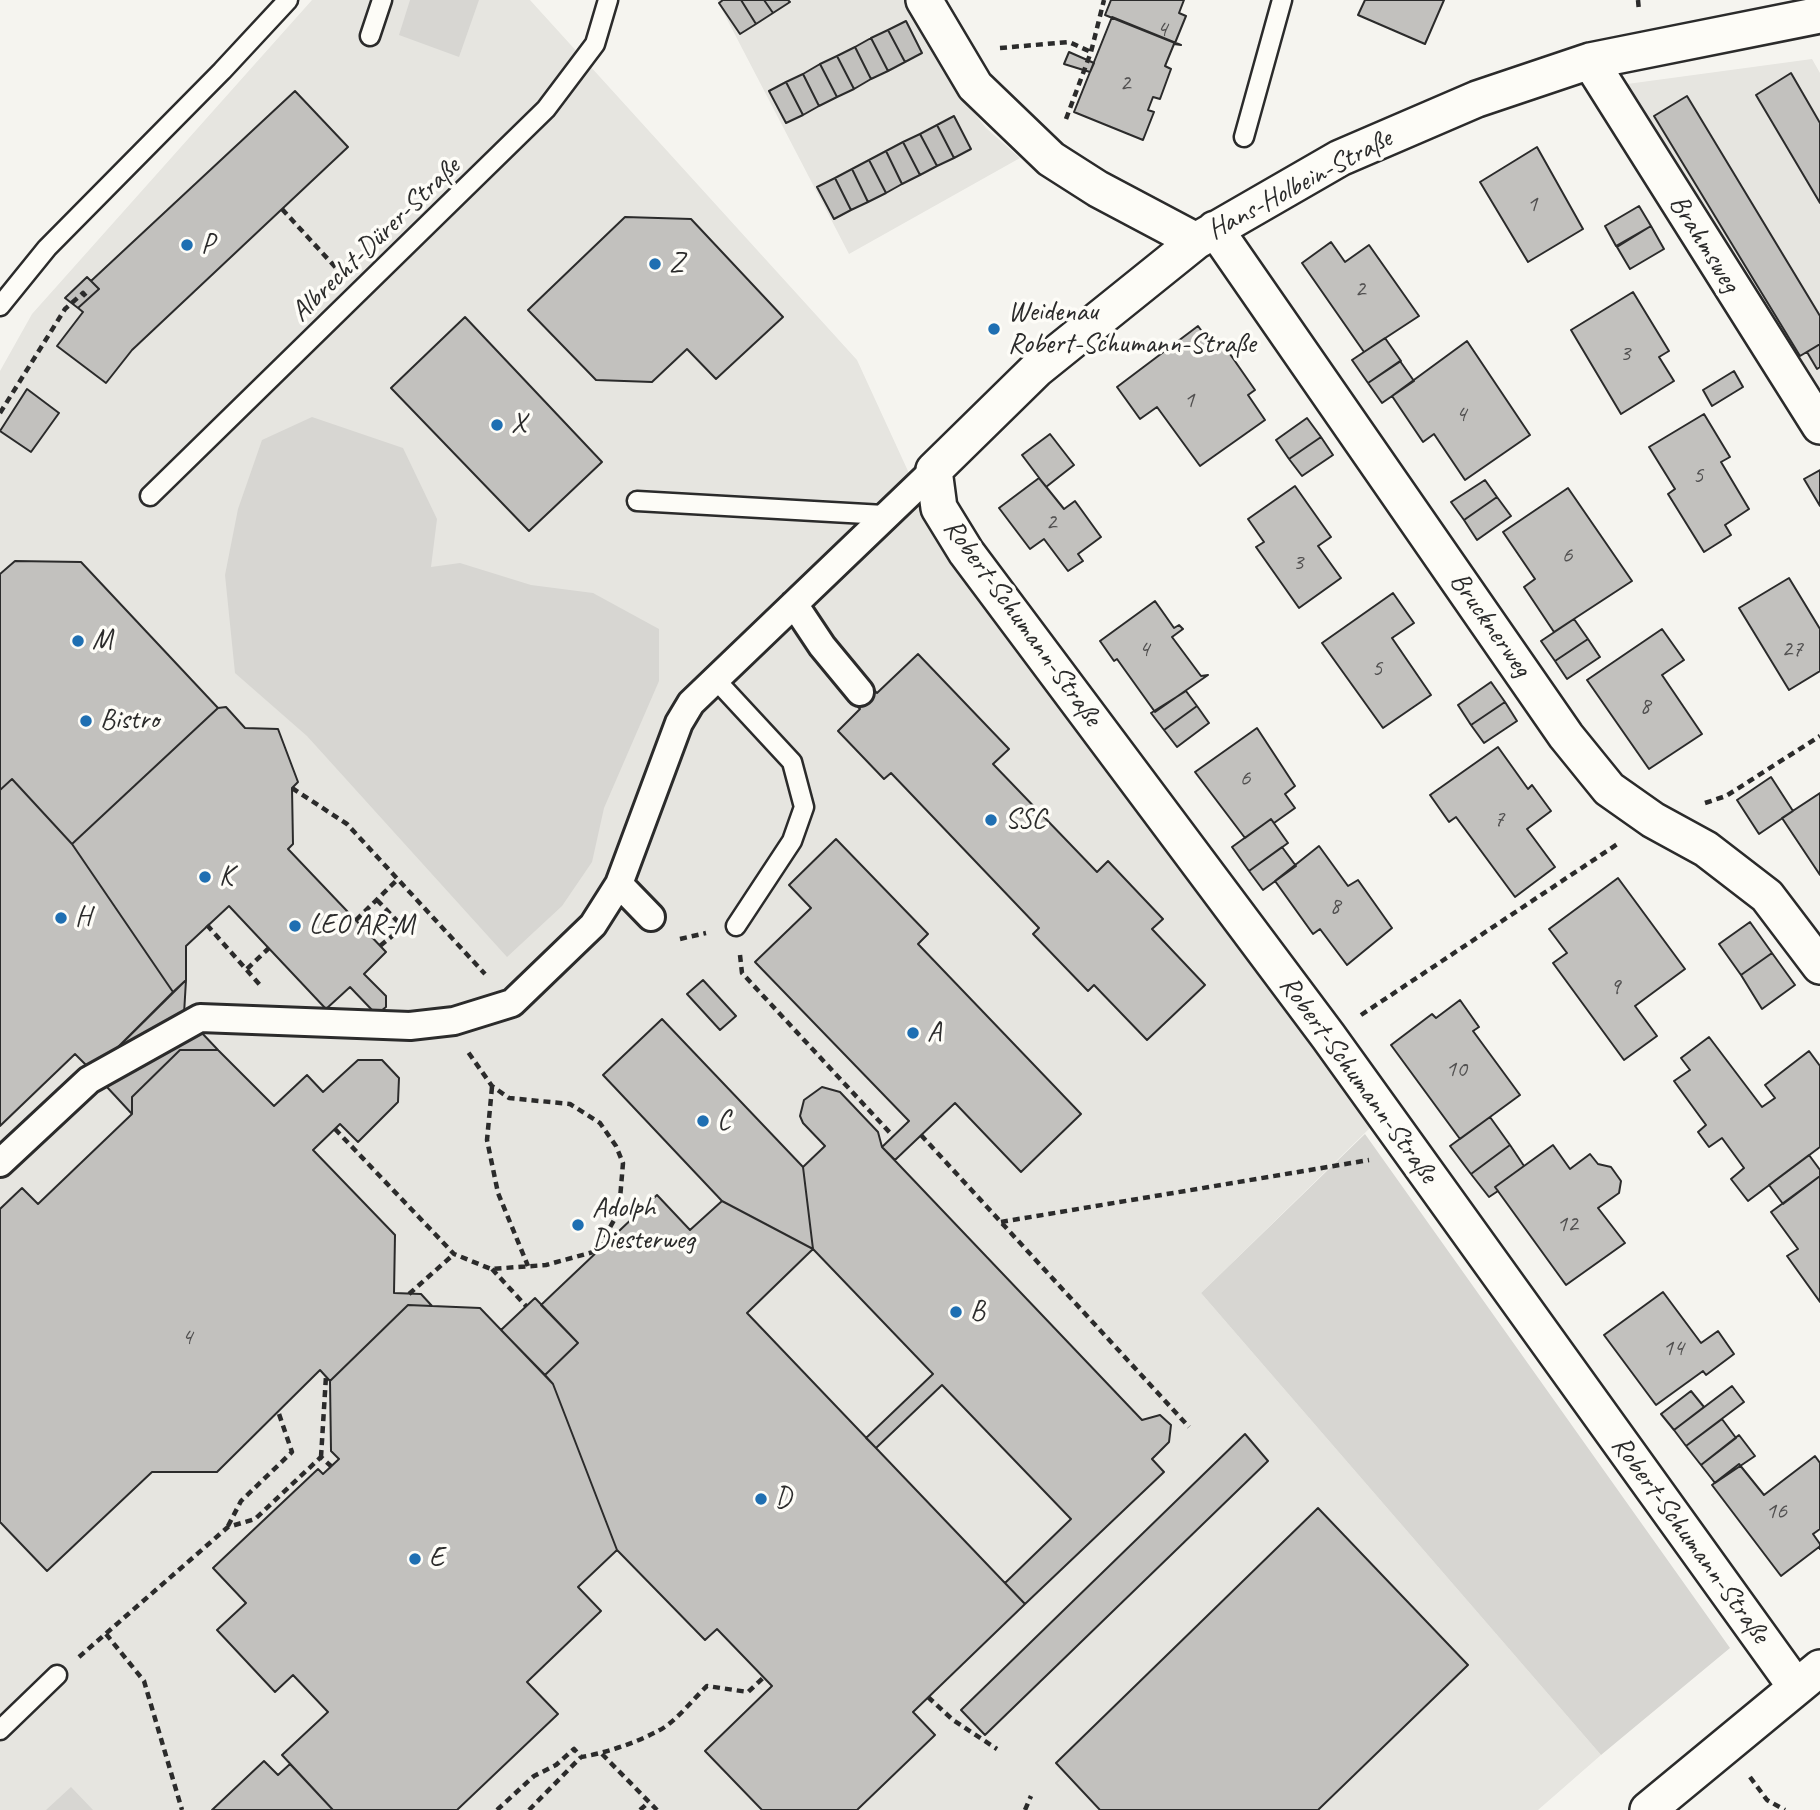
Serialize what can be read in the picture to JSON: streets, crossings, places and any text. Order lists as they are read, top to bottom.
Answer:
{
  "streets": {
    "street": [
      "Hans-Holbein-Straße",
      "Brahmsweg",
      "Robert-Schumann-Straße",
      "Brucknerweg"
    ],
    "lane": ["Albrecht-Dürer-Straße"]
  },
  "crossings": [
    ["Hans-Holbein-Straße", "Brahmsweg"],
    ["Hans-Holbein-Straße", "Robert-Schumann-Straße"],
    ["Hans-Holbein-Straße", "Brucknerweg"]
  ],
  "places": [
    "P",
    "Z",
    "Weidenau Robert-Schumann-Straße",
    "X",
    "M",
    "Bistro",
    "SSC",
    "K",
    "H",
    "LEO AR-M",
    "A",
    "C",
    "Adolph Diesterweg",
    "B",
    "D",
    "E"
  ],
  "house_numbers": [
    "4",
    "2",
    "1",
    "2",
    "3",
    "1",
    "4",
    "5",
    "2",
    "6",
    "3",
    "4",
    "27",
    "5",
    "8",
    "6",
    "7",
    "8",
    "9",
    "10",
    "12",
    "4",
    "14",
    "16"
  ]
}
